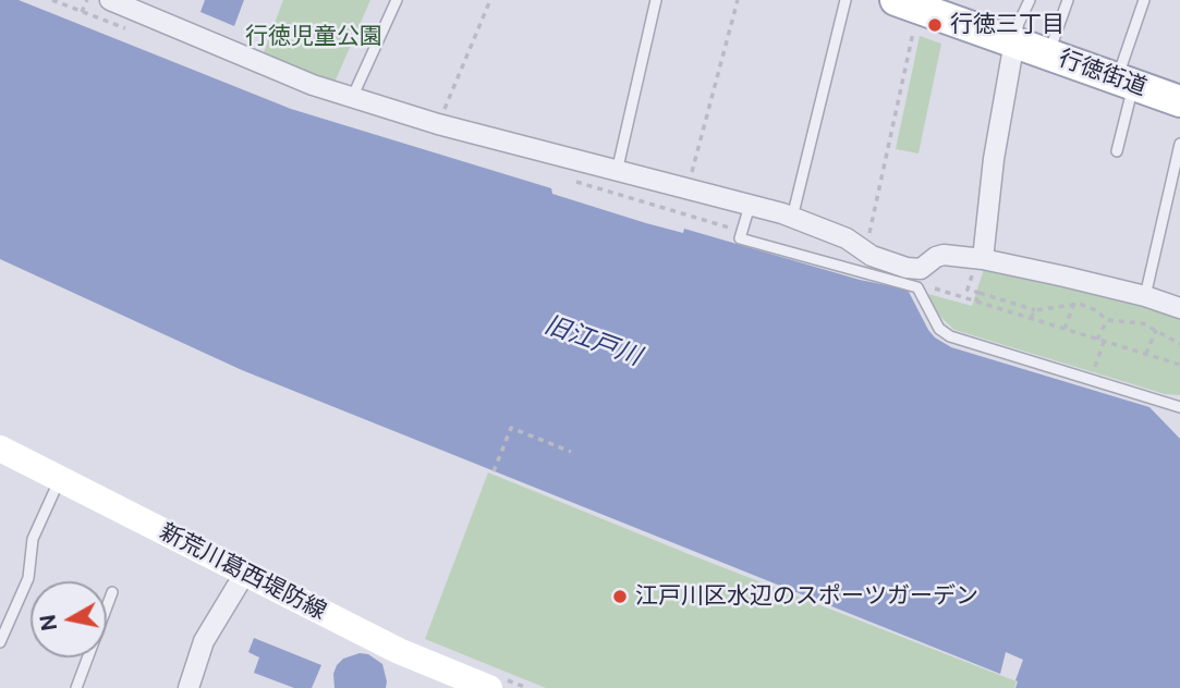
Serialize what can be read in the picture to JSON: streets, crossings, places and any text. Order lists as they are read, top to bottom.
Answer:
{
  "streets": {
    "main road": ["行徳街道", "新荒川葛西堤防線"]
  },
  "water": ["旧江戸川"],
  "parks": ["行徳児童公園"],
  "places": ["行徳三丁目", "江戸川区水辺のスポーツガーデン"],
  "north": "left"
}
